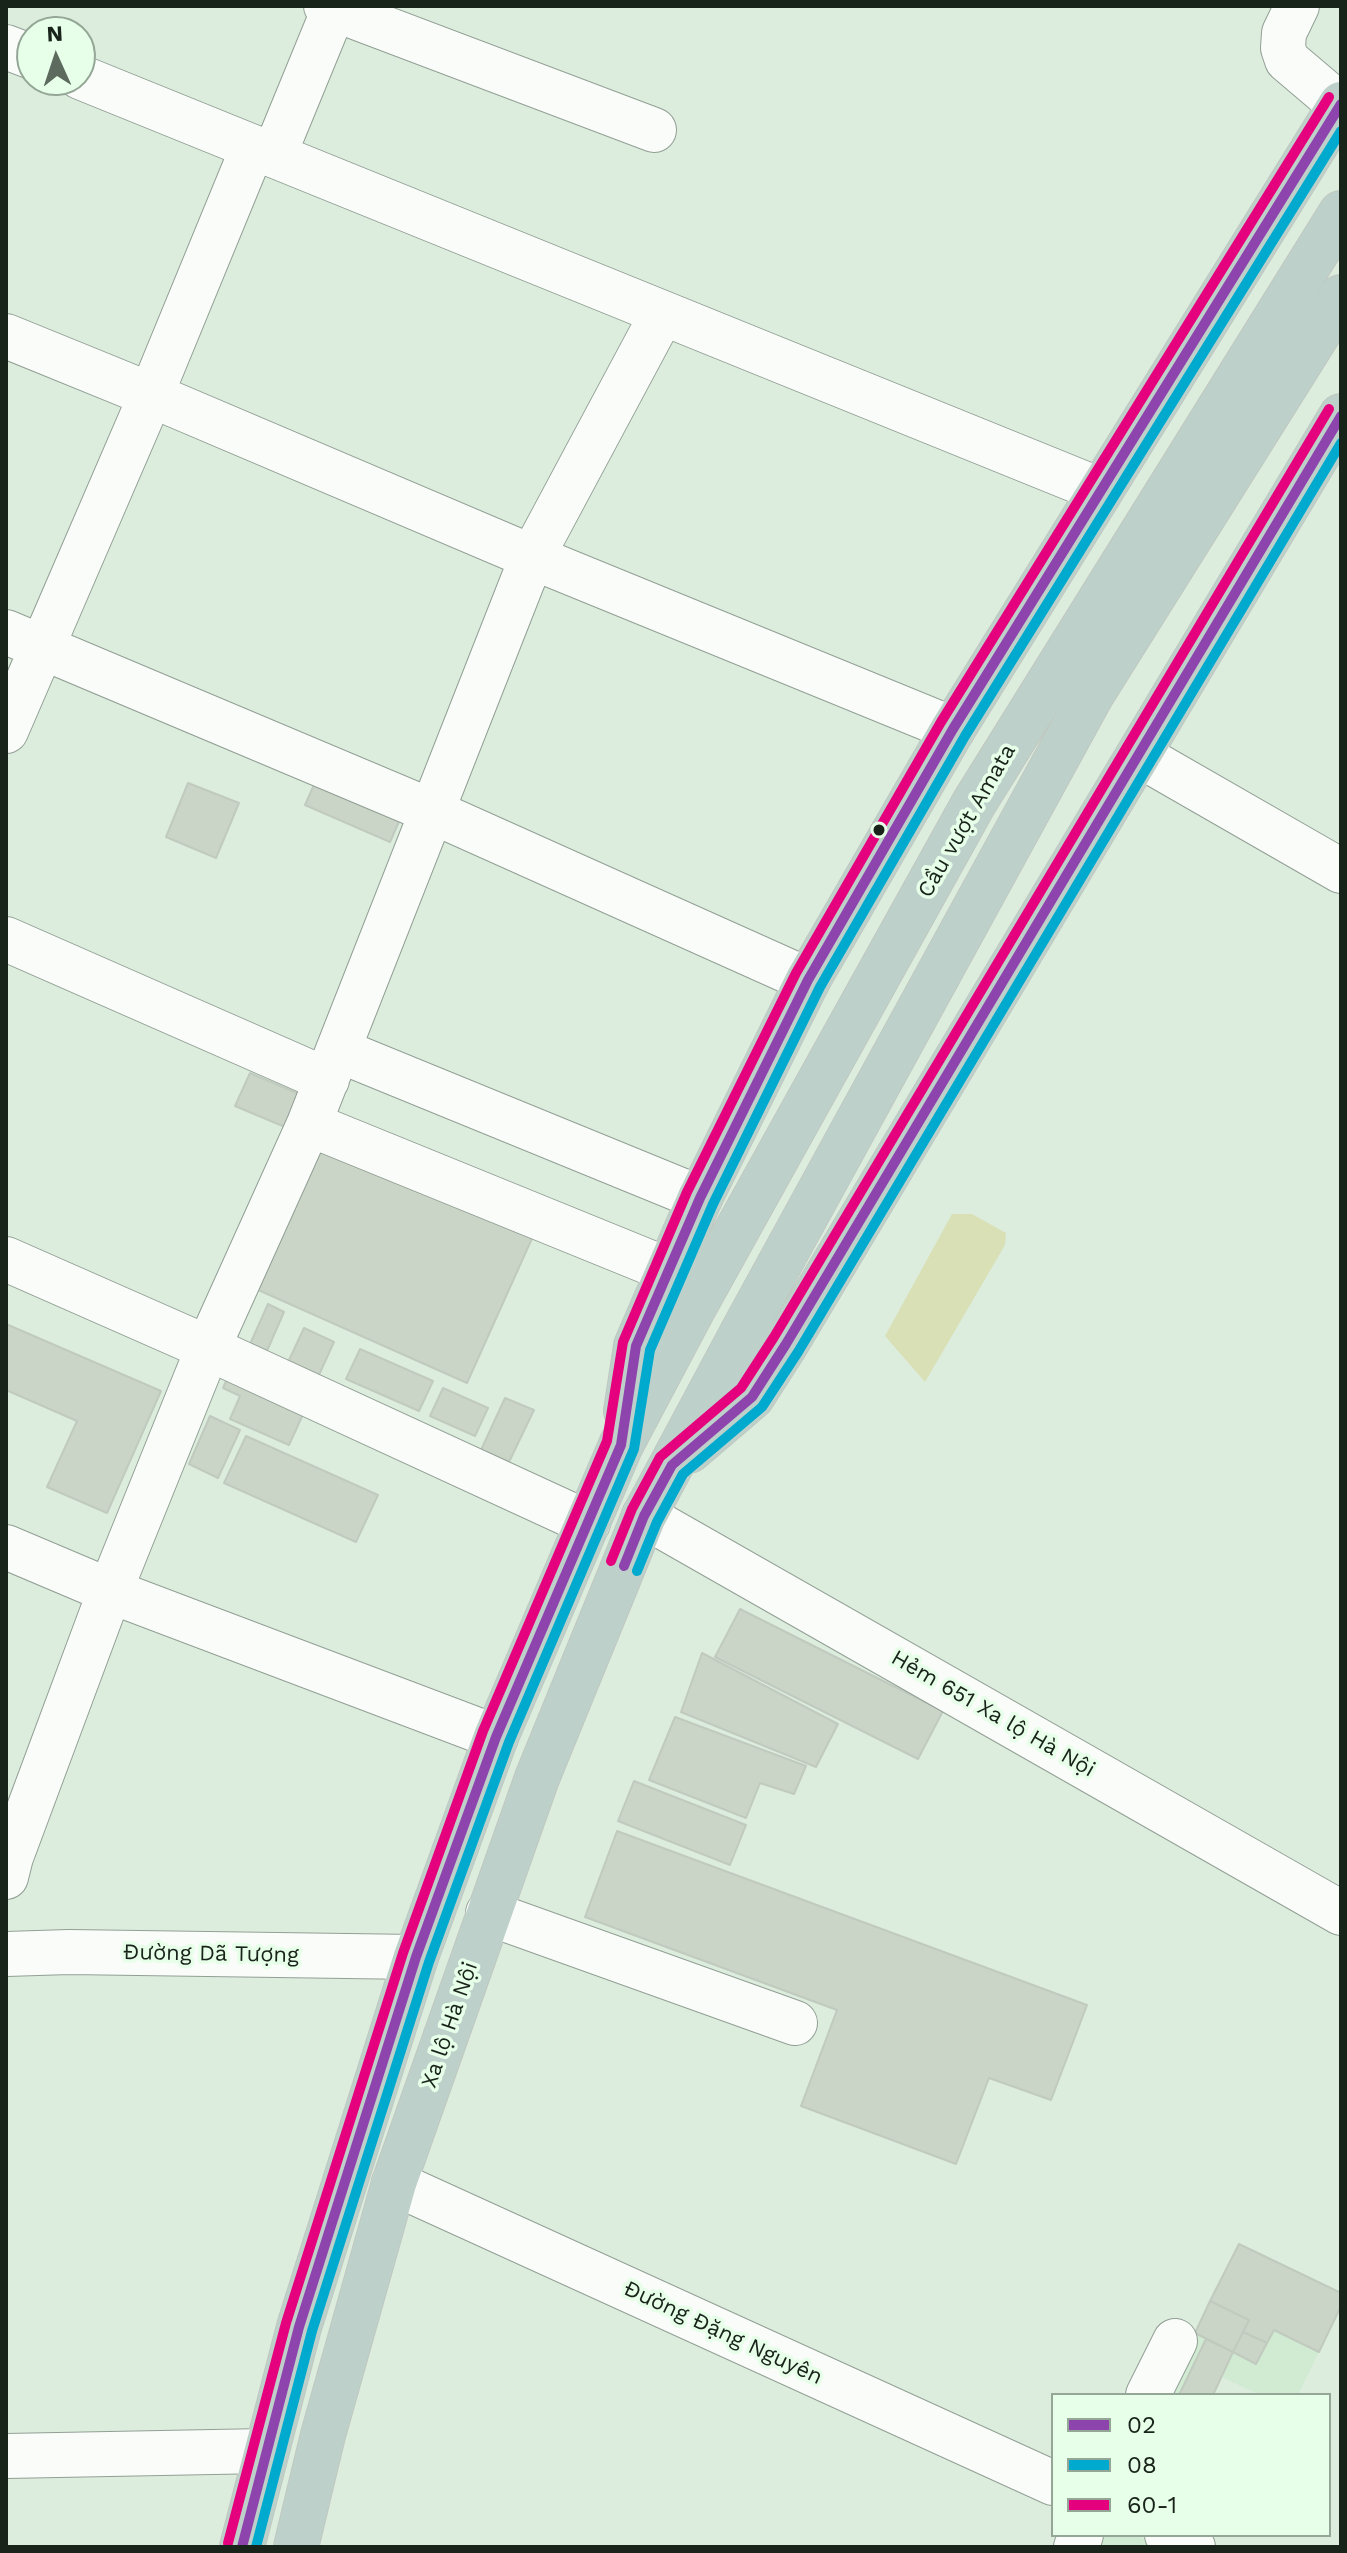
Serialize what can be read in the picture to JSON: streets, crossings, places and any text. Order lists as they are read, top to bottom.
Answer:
{
  "streets": {
    "highway": ["Cầu vượt Amata", "Xa lộ Hà Nội"],
    "street": ["Hẻm 651 Xa lộ Hà Nội", "Đường Dã Tượng", "Đường Đặng Nguyên"]
  },
  "crossings": [
    ["Hẻm 651 Xa lộ Hà Nội", "Xa lộ Hà Nội"],
    ["Xa lộ Hà Nội", "Đường Đặng Nguyên"]
  ],
  "lines": ["transit line 60-1", "transit line 02", "transit line 08"],
  "legend": ["02", "08", "60-1"],
  "north": "top"
}
